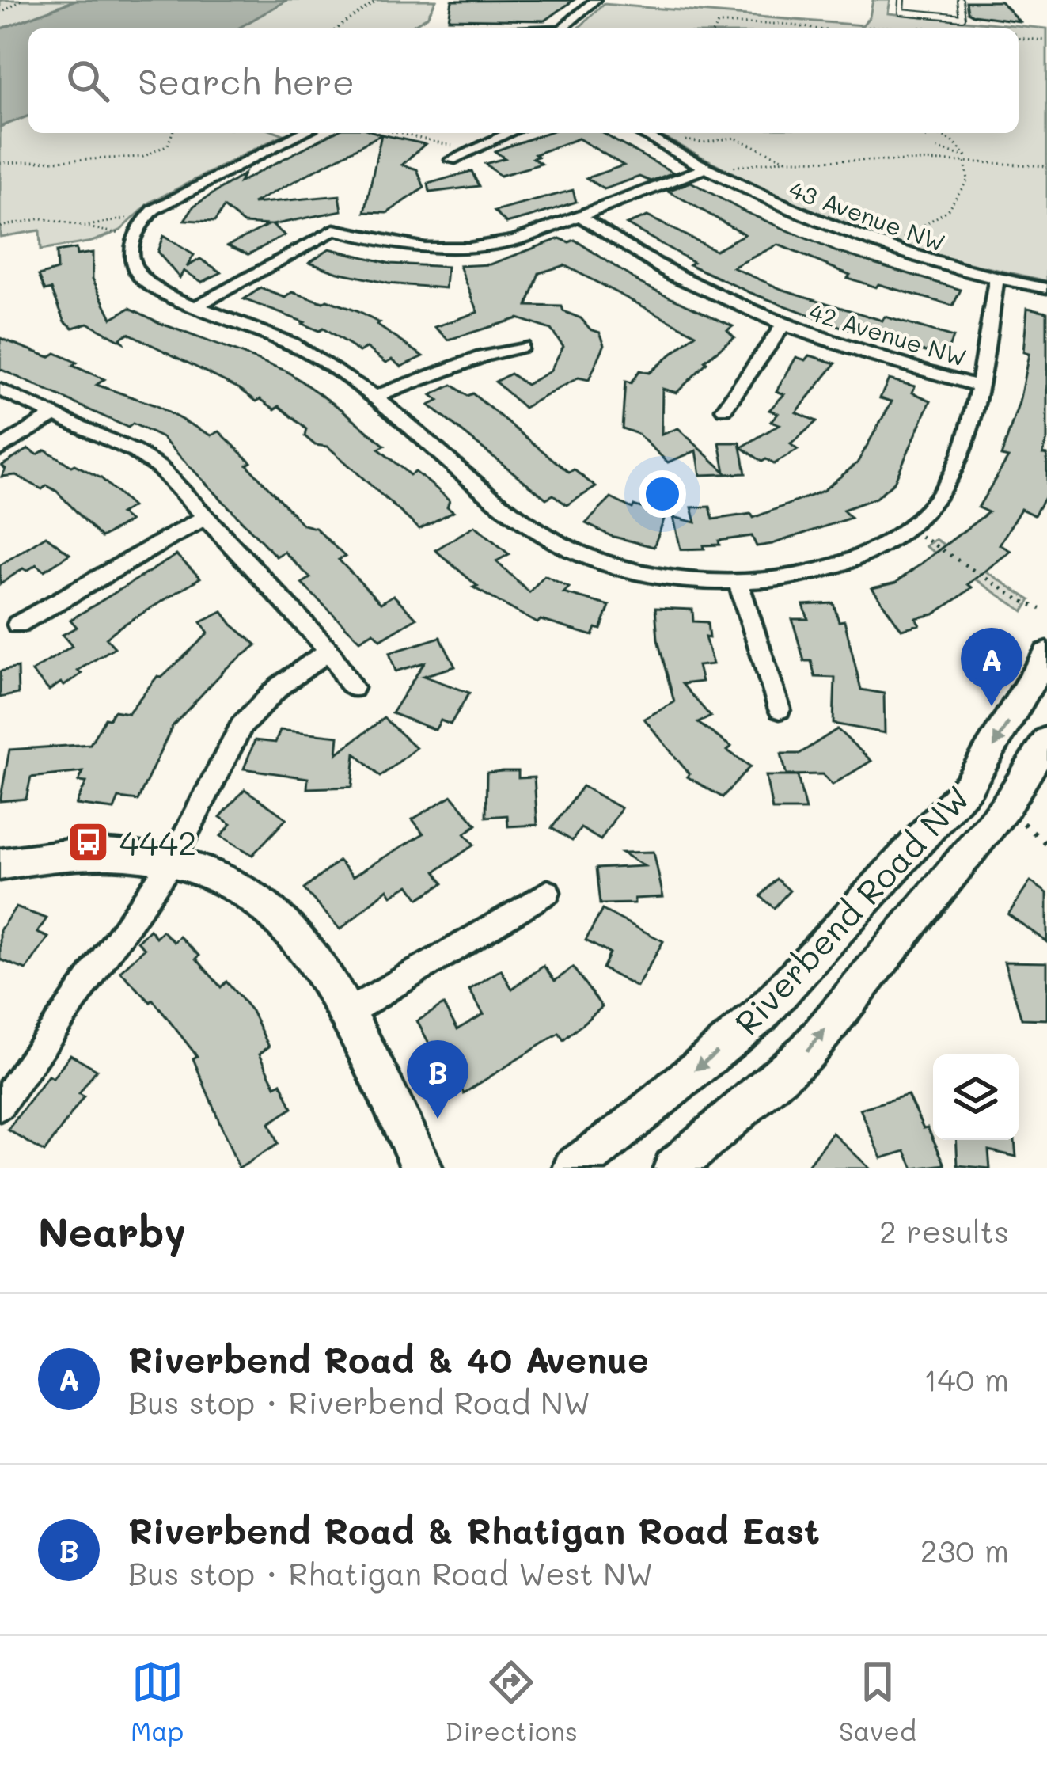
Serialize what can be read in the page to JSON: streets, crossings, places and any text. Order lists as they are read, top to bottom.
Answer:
{
  "streets": {
    "main road": ["Riverbend Road NW"],
    "street": ["43 Avenue NW", "42 Avenue NW"]
  },
  "places": {
    "bus stop": ["4442"]
  },
  "page": {
    "search": "Search here",
    "pins": ["A", "B"],
    "heading": ["Nearby", "2 results"],
    "list": [
      {
        "mark": "A",
        "name": "Riverbend Road & 40 Avenue",
        "note": "Bus stop · Riverbend Road NW",
        "value": "140 m"
      },
      {
        "mark": "B",
        "name": "Riverbend Road & Rhatigan Road East",
        "note": "Bus stop · Rhatigan Road West NW",
        "value": "230 m"
      }
    ],
    "nav": ["Map", "Directions", "Saved"]
  }
}
